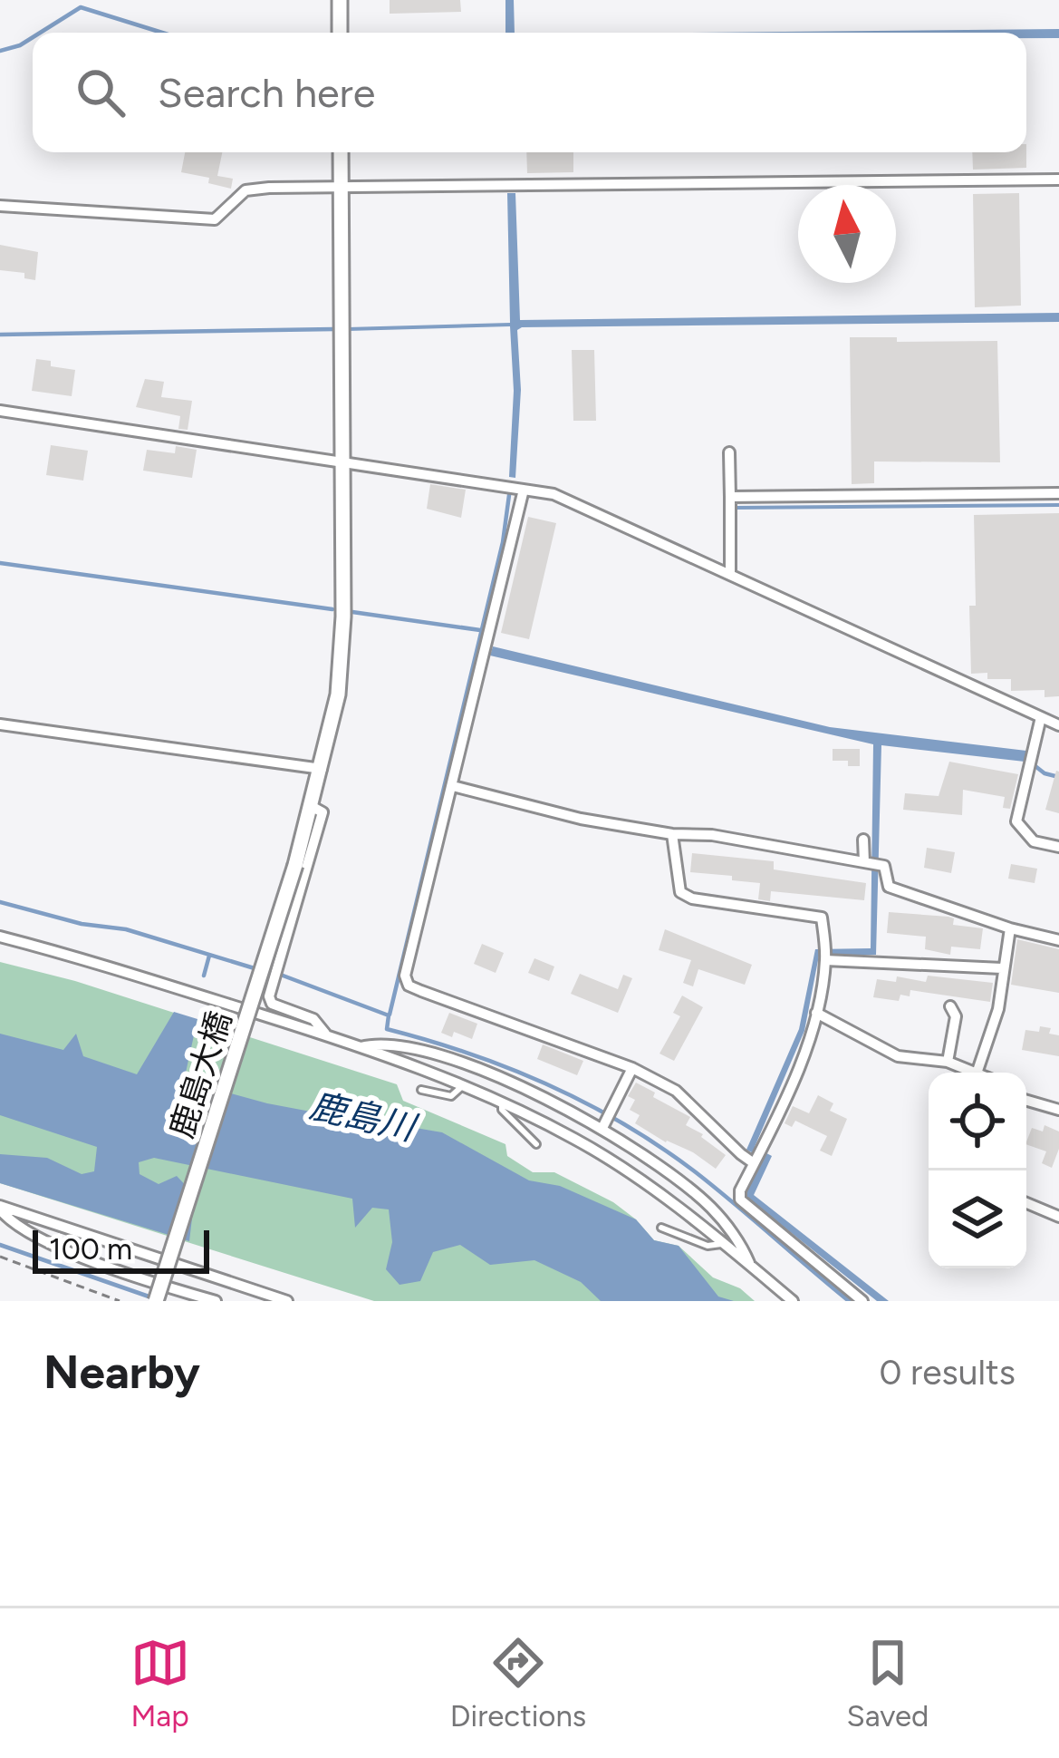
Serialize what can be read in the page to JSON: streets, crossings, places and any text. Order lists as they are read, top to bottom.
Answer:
{
  "streets": {
    "street": ["鹿島大橋"]
  },
  "water": ["鹿島川"],
  "scale_bar": "100 m",
  "north": "top",
  "page": {
    "search": "Search here",
    "scale": "100 m",
    "heading": ["Nearby", "0 results"],
    "nav": ["Map", "Directions", "Saved"]
  }
}
